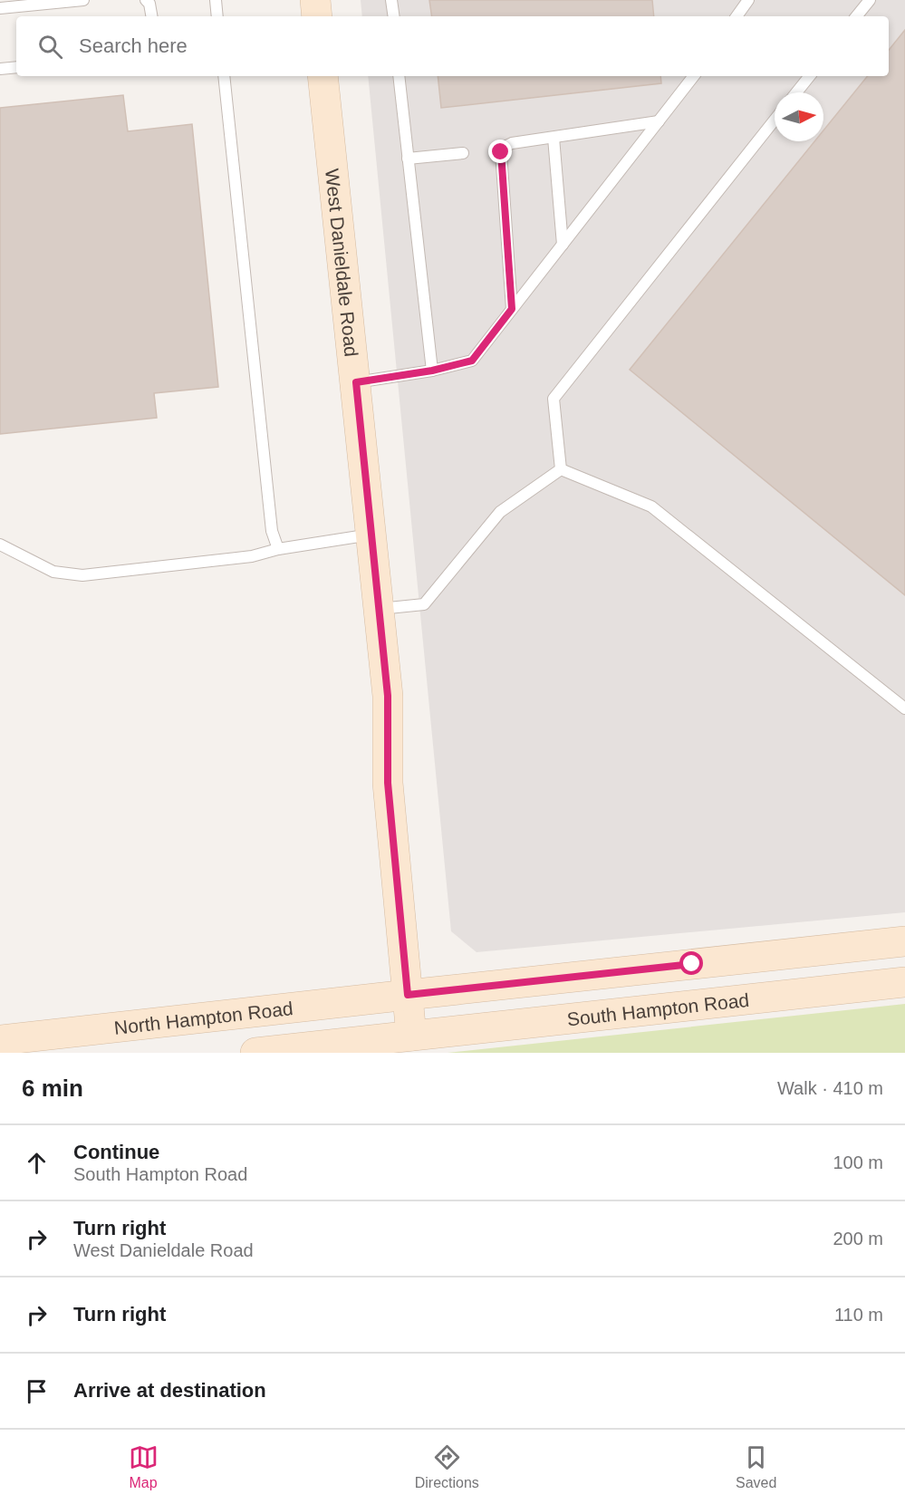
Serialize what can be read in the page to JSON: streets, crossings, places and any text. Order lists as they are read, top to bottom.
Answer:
{
  "streets": {
    "main road": ["West Danieldale Road", "South Hampton Road", "North Hampton Road"]
  },
  "crossings": [
    ["West Danieldale Road", "South Hampton Road"],
    ["West Danieldale Road", "North Hampton Road"]
  ],
  "north": "right",
  "page": {
    "search": "Search here",
    "heading": ["6 min", "Walk · 410 m"],
    "list": [
      ["Continue", "South Hampton Road", "100 m"],
      ["Turn right", "West Danieldale Road", "200 m"],
      ["Turn right", "110 m"],
      "Arrive at destination"
    ],
    "nav": ["Map", "Directions", "Saved"]
  }
}
